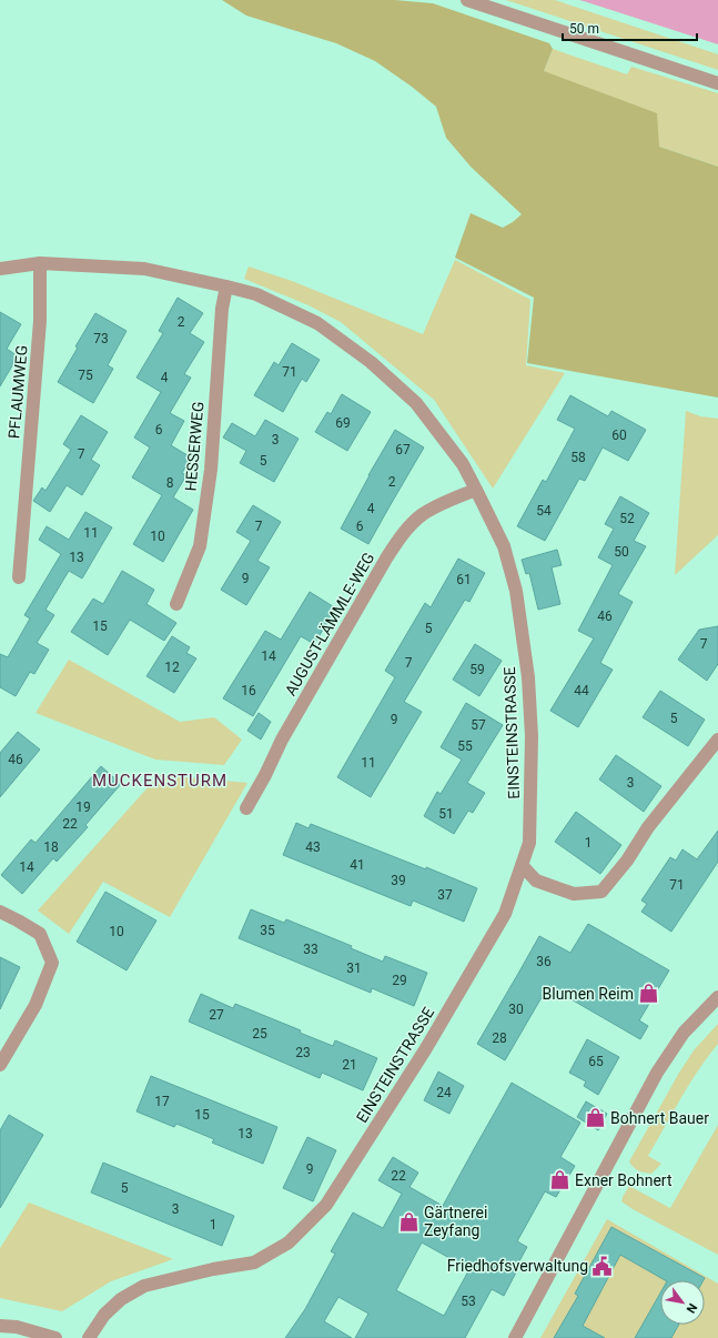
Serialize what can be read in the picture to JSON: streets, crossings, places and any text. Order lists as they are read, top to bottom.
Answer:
{
  "streets": {
    "street": [
      "PFLAUMWEG",
      "HESSERWEG",
      "AUGUST-LÄMMLE-WEG",
      "EINSTEINSTRASSE"
    ]
  },
  "crossings": [
    ["PFLAUMWEG", "EINSTEINSTRASSE"],
    ["HESSERWEG", "EINSTEINSTRASSE"],
    ["AUGUST-LÄMMLE-WEG", "EINSTEINSTRASSE"]
  ],
  "districts": ["MUCKENSTURM"],
  "places": {
    "shop": [
      "Blumen Reim",
      "Bohnert Bauer",
      "Exner Bohnert",
      "Gärtnerei Zeyfang"
    ],
    "public building": ["Friedhofsverwaltung"]
  },
  "house_numbers": [
    "2",
    "73",
    "71",
    "75",
    "4",
    "69",
    "6",
    "60",
    "3",
    "67",
    "7",
    "58",
    "5",
    "2",
    "8",
    "4",
    "54",
    "52",
    "7",
    "6",
    "11",
    "10",
    "50",
    "13",
    "9",
    "61",
    "46",
    "15",
    "5",
    "7",
    "14",
    "7",
    "12",
    "59",
    "16",
    "44",
    "5",
    "9",
    "57",
    "55",
    "46",
    "11",
    "3",
    "19",
    "51",
    "22",
    "1",
    "18",
    "43",
    "41",
    "14",
    "39",
    "71",
    "37",
    "35",
    "10",
    "33",
    "36",
    "31",
    "29",
    "30",
    "27",
    "25",
    "28",
    "23",
    "65",
    "21",
    "24",
    "17",
    "15",
    "13",
    "9",
    "22",
    "5",
    "3",
    "1",
    "53"
  ],
  "scale_bar": "50 m",
  "north": "bottom right"
}
